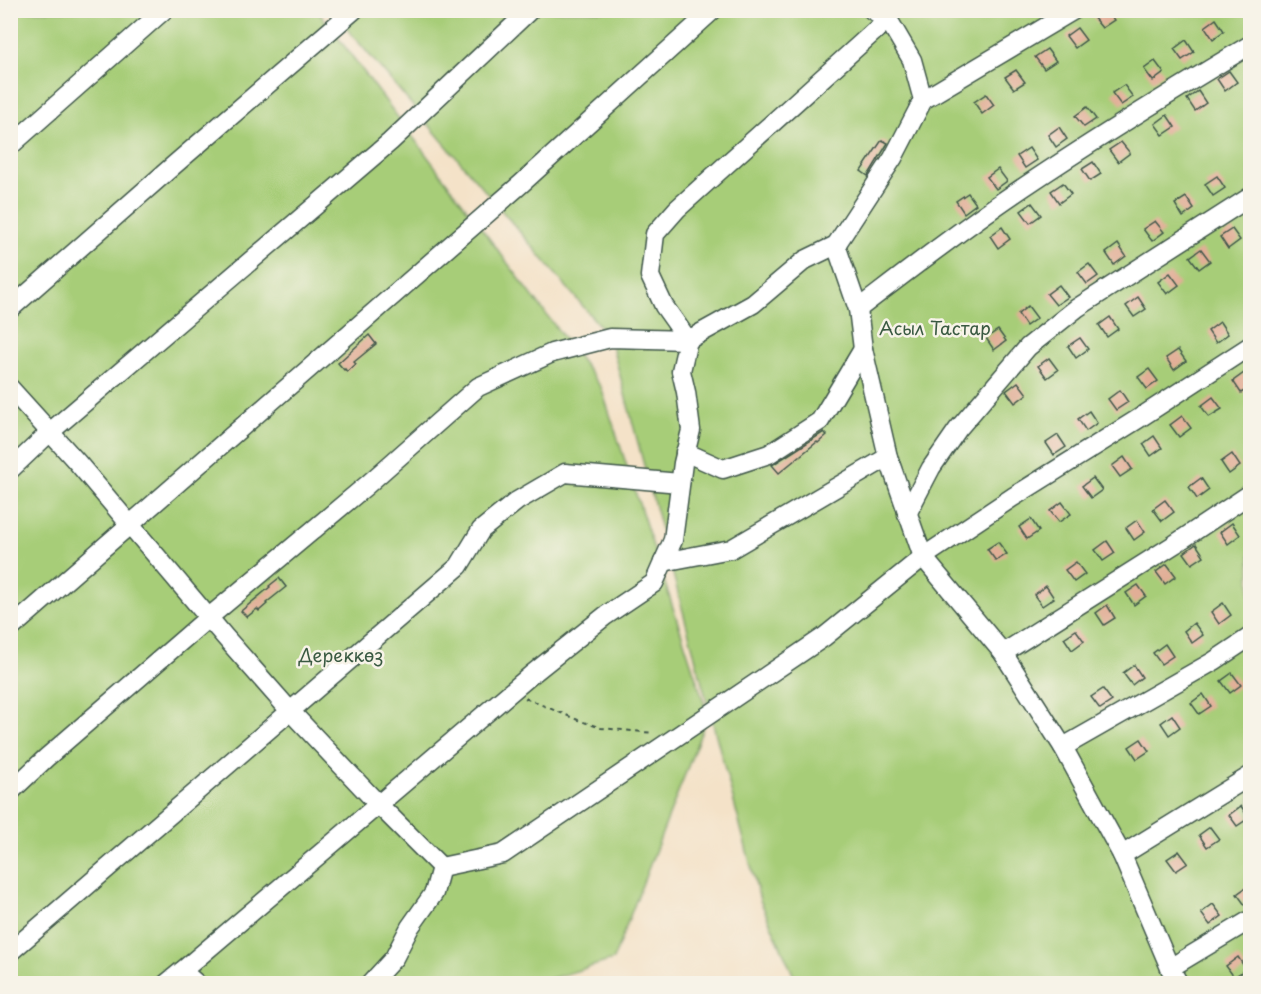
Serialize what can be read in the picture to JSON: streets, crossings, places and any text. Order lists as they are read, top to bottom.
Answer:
{
  "parks": ["Асыл Тастар", "Дереккөз"]
}
